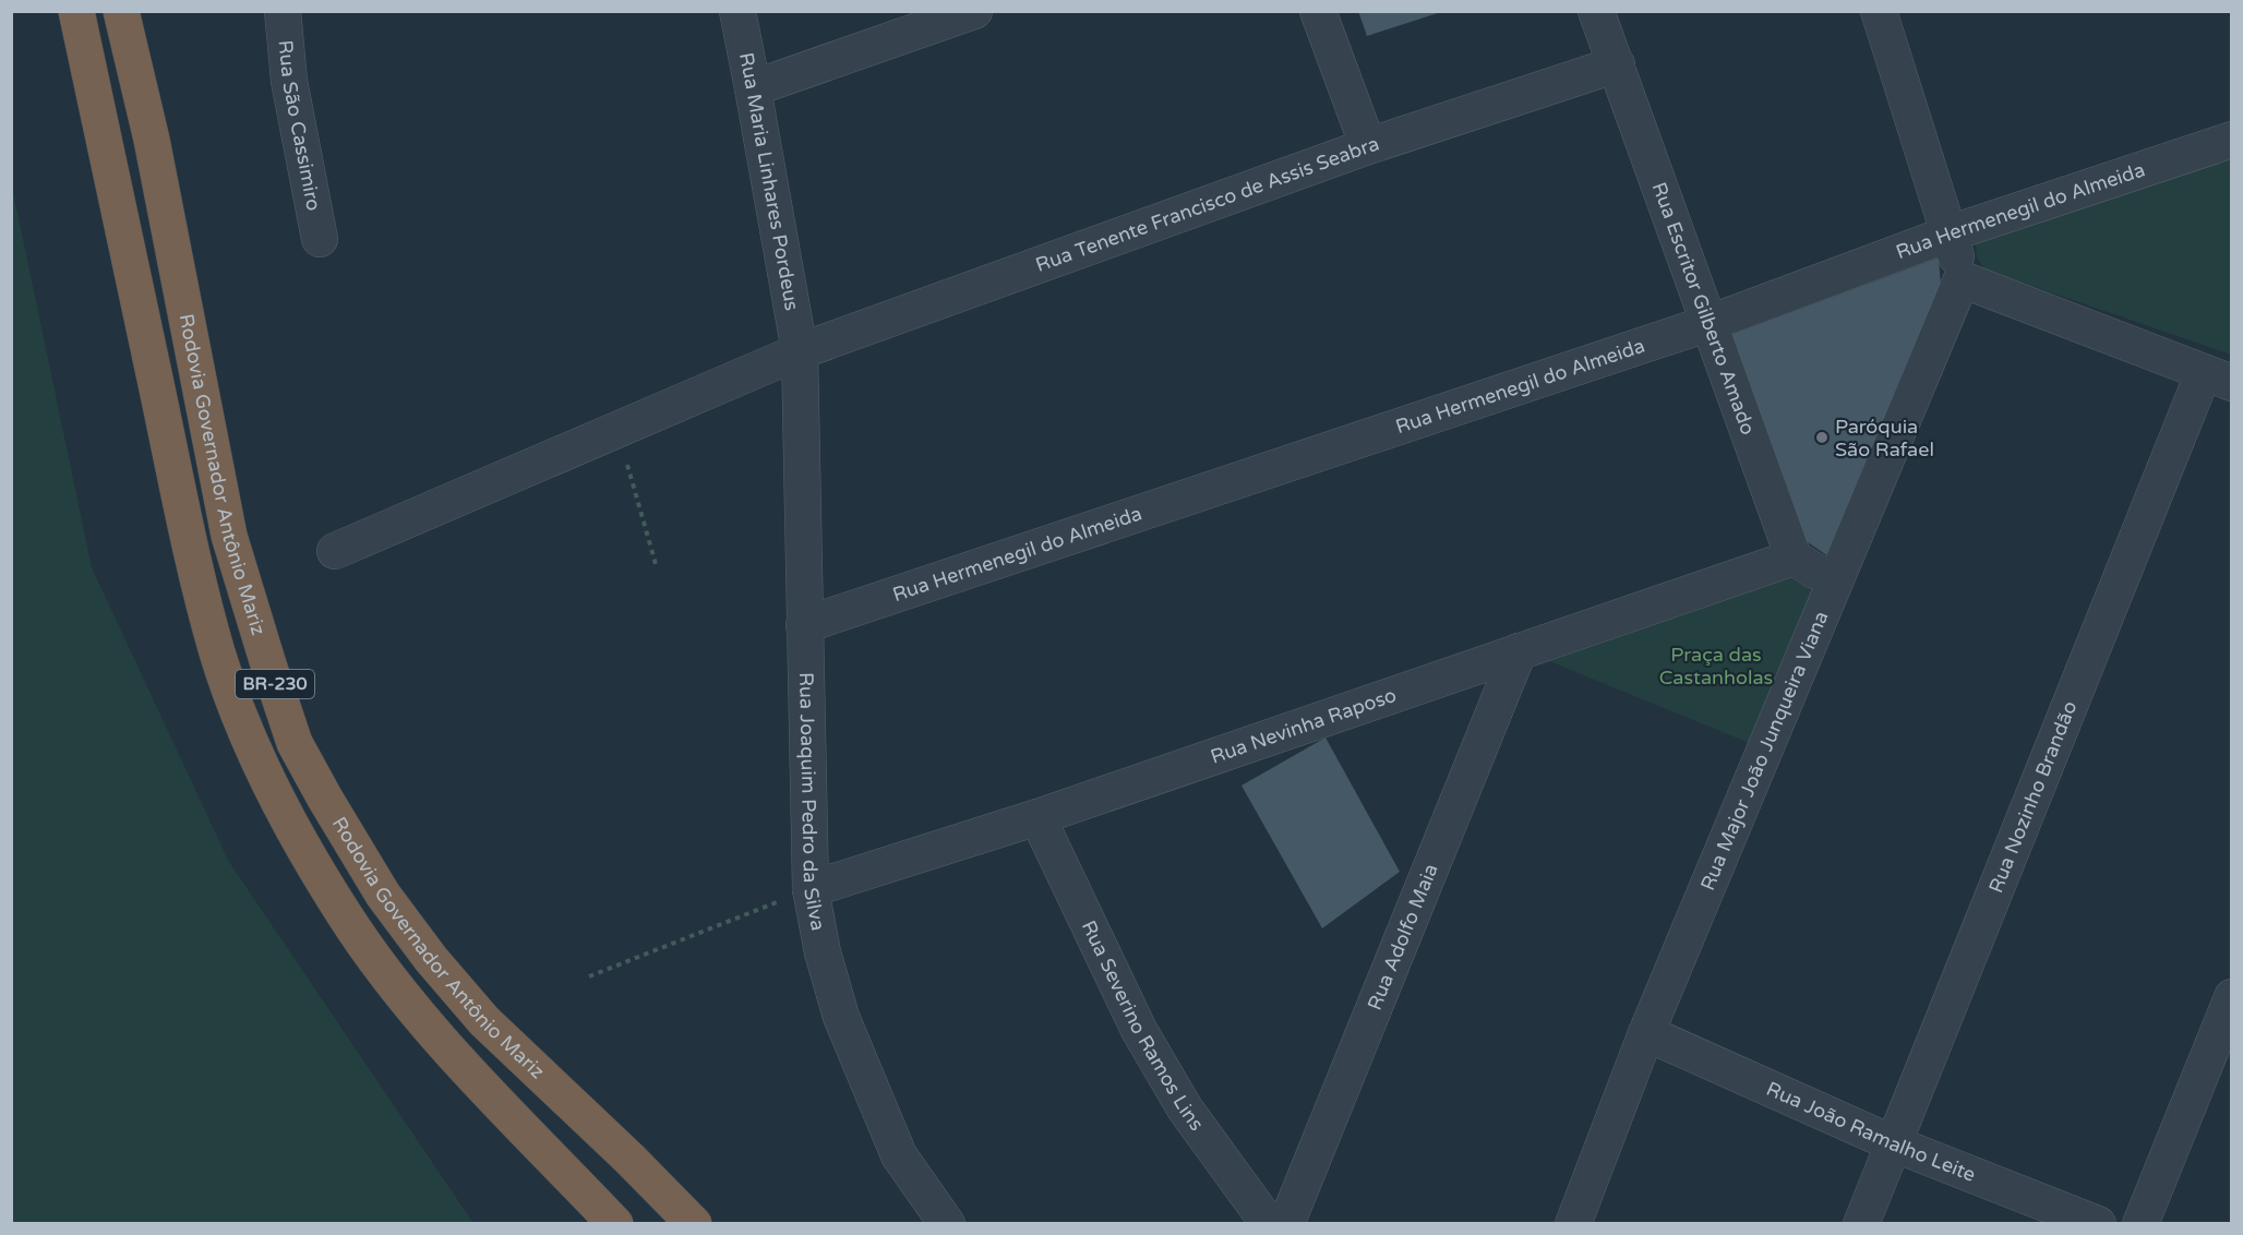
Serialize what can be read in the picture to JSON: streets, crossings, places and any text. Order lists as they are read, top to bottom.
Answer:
{
  "streets": {
    "highway": ["Rodovia Governador Antônio Mariz", "BR-230"],
    "street": [
      "Rua São Cassimiro",
      "Rua Maria Linhares Pordeus",
      "Rua Tenente Francisco de Assis Seabra",
      "Rua Hermenegil do Almeida",
      "Rua Escritor Gilberto Amado",
      "Rua Nevinha Raposo",
      "Rua Major João Junqueira Viana",
      "Rua Nozinho Brandão",
      "Rua Joaquim Pedro da Silva",
      "Rua Adolfo Maia",
      "Rua Severino Ramos Lins",
      "Rua João Ramalho Leite"
    ]
  },
  "crossings": [
    ["Rua Maria Linhares Pordeus", "Rua Tenente Francisco de Assis Seabra"],
    ["Rua Maria Linhares Pordeus", "Rua Joaquim Pedro da Silva"],
    ["Rua Tenente Francisco de Assis Seabra", "Rua Escritor Gilberto Amado"],
    ["Rua Tenente Francisco de Assis Seabra", "Rua Joaquim Pedro da Silva"],
    ["Rua Hermenegil do Almeida", "Rua Escritor Gilberto Amado"],
    ["Rua Hermenegil do Almeida", "Rua Joaquim Pedro da Silva"],
    ["Rua Escritor Gilberto Amado", "Rua Nevinha Raposo"],
    ["Rua Nevinha Raposo", "Rua Joaquim Pedro da Silva"],
    ["Rua Nevinha Raposo", "Rua Adolfo Maia"],
    ["Rua Nevinha Raposo", "Rua Severino Ramos Lins"],
    ["Rua Major João Junqueira Viana", "Rua João Ramalho Leite"],
    ["Rua Nozinho Brandão", "Rua João Ramalho Leite"]
  ],
  "parks": ["Praça das Castanholas"],
  "places": ["Paróquia São Rafael"]
}
